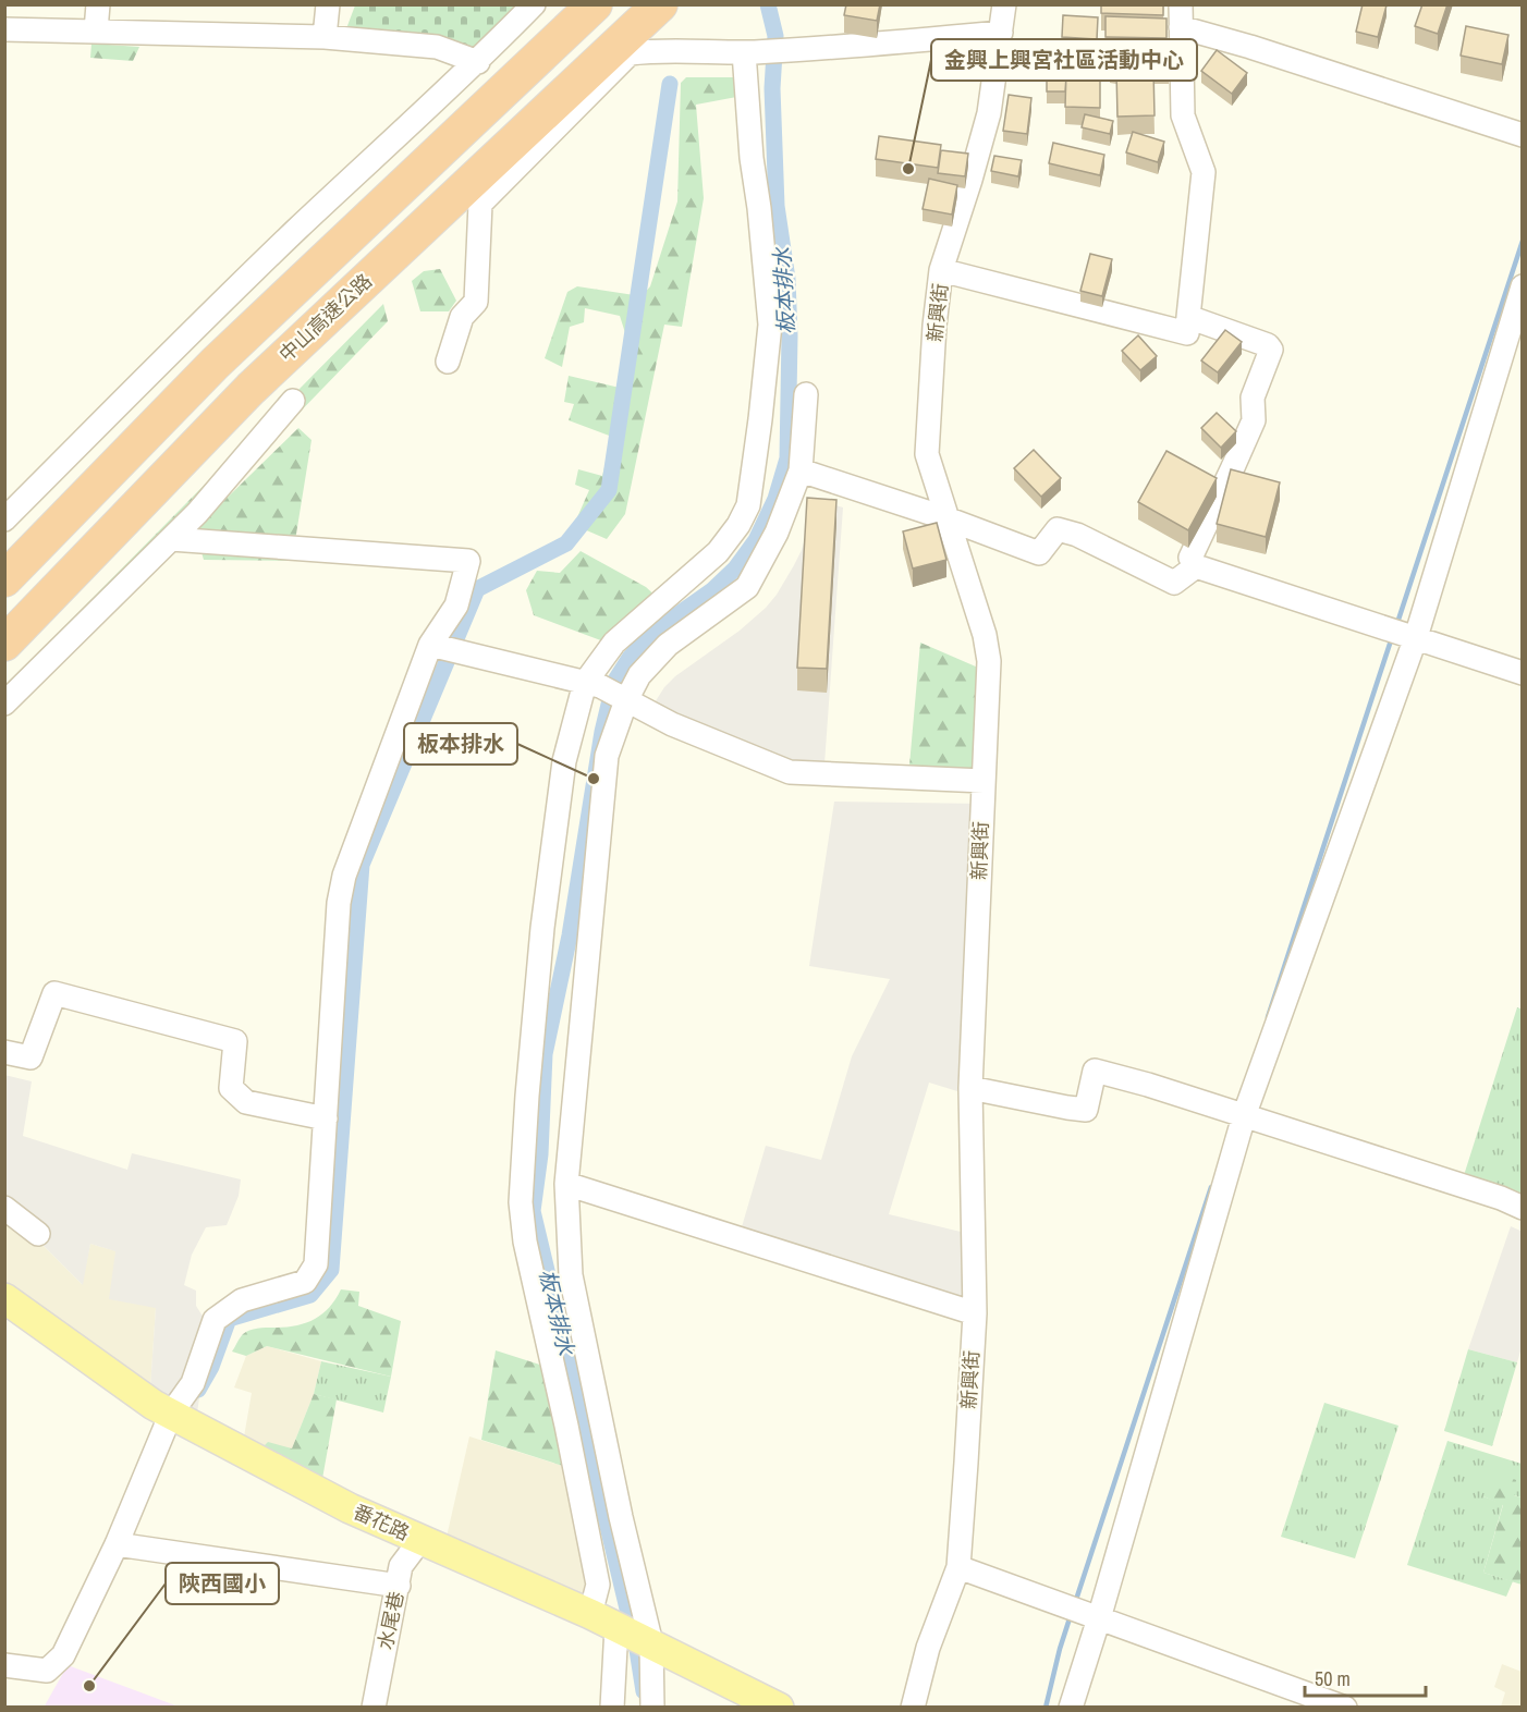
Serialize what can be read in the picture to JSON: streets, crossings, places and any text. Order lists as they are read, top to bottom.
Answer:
{
  "streets": {
    "highway": ["中山高速公路"],
    "main road": ["番花路"],
    "street": ["新興街", "水尾巷"]
  },
  "crossings": [
    ["番花路", "水尾巷"]
  ],
  "water": ["板本排水"],
  "places": ["金興上興宮社區活動中心", "板本排水", "陝西國小"],
  "scale_bar": "50 m"
}
